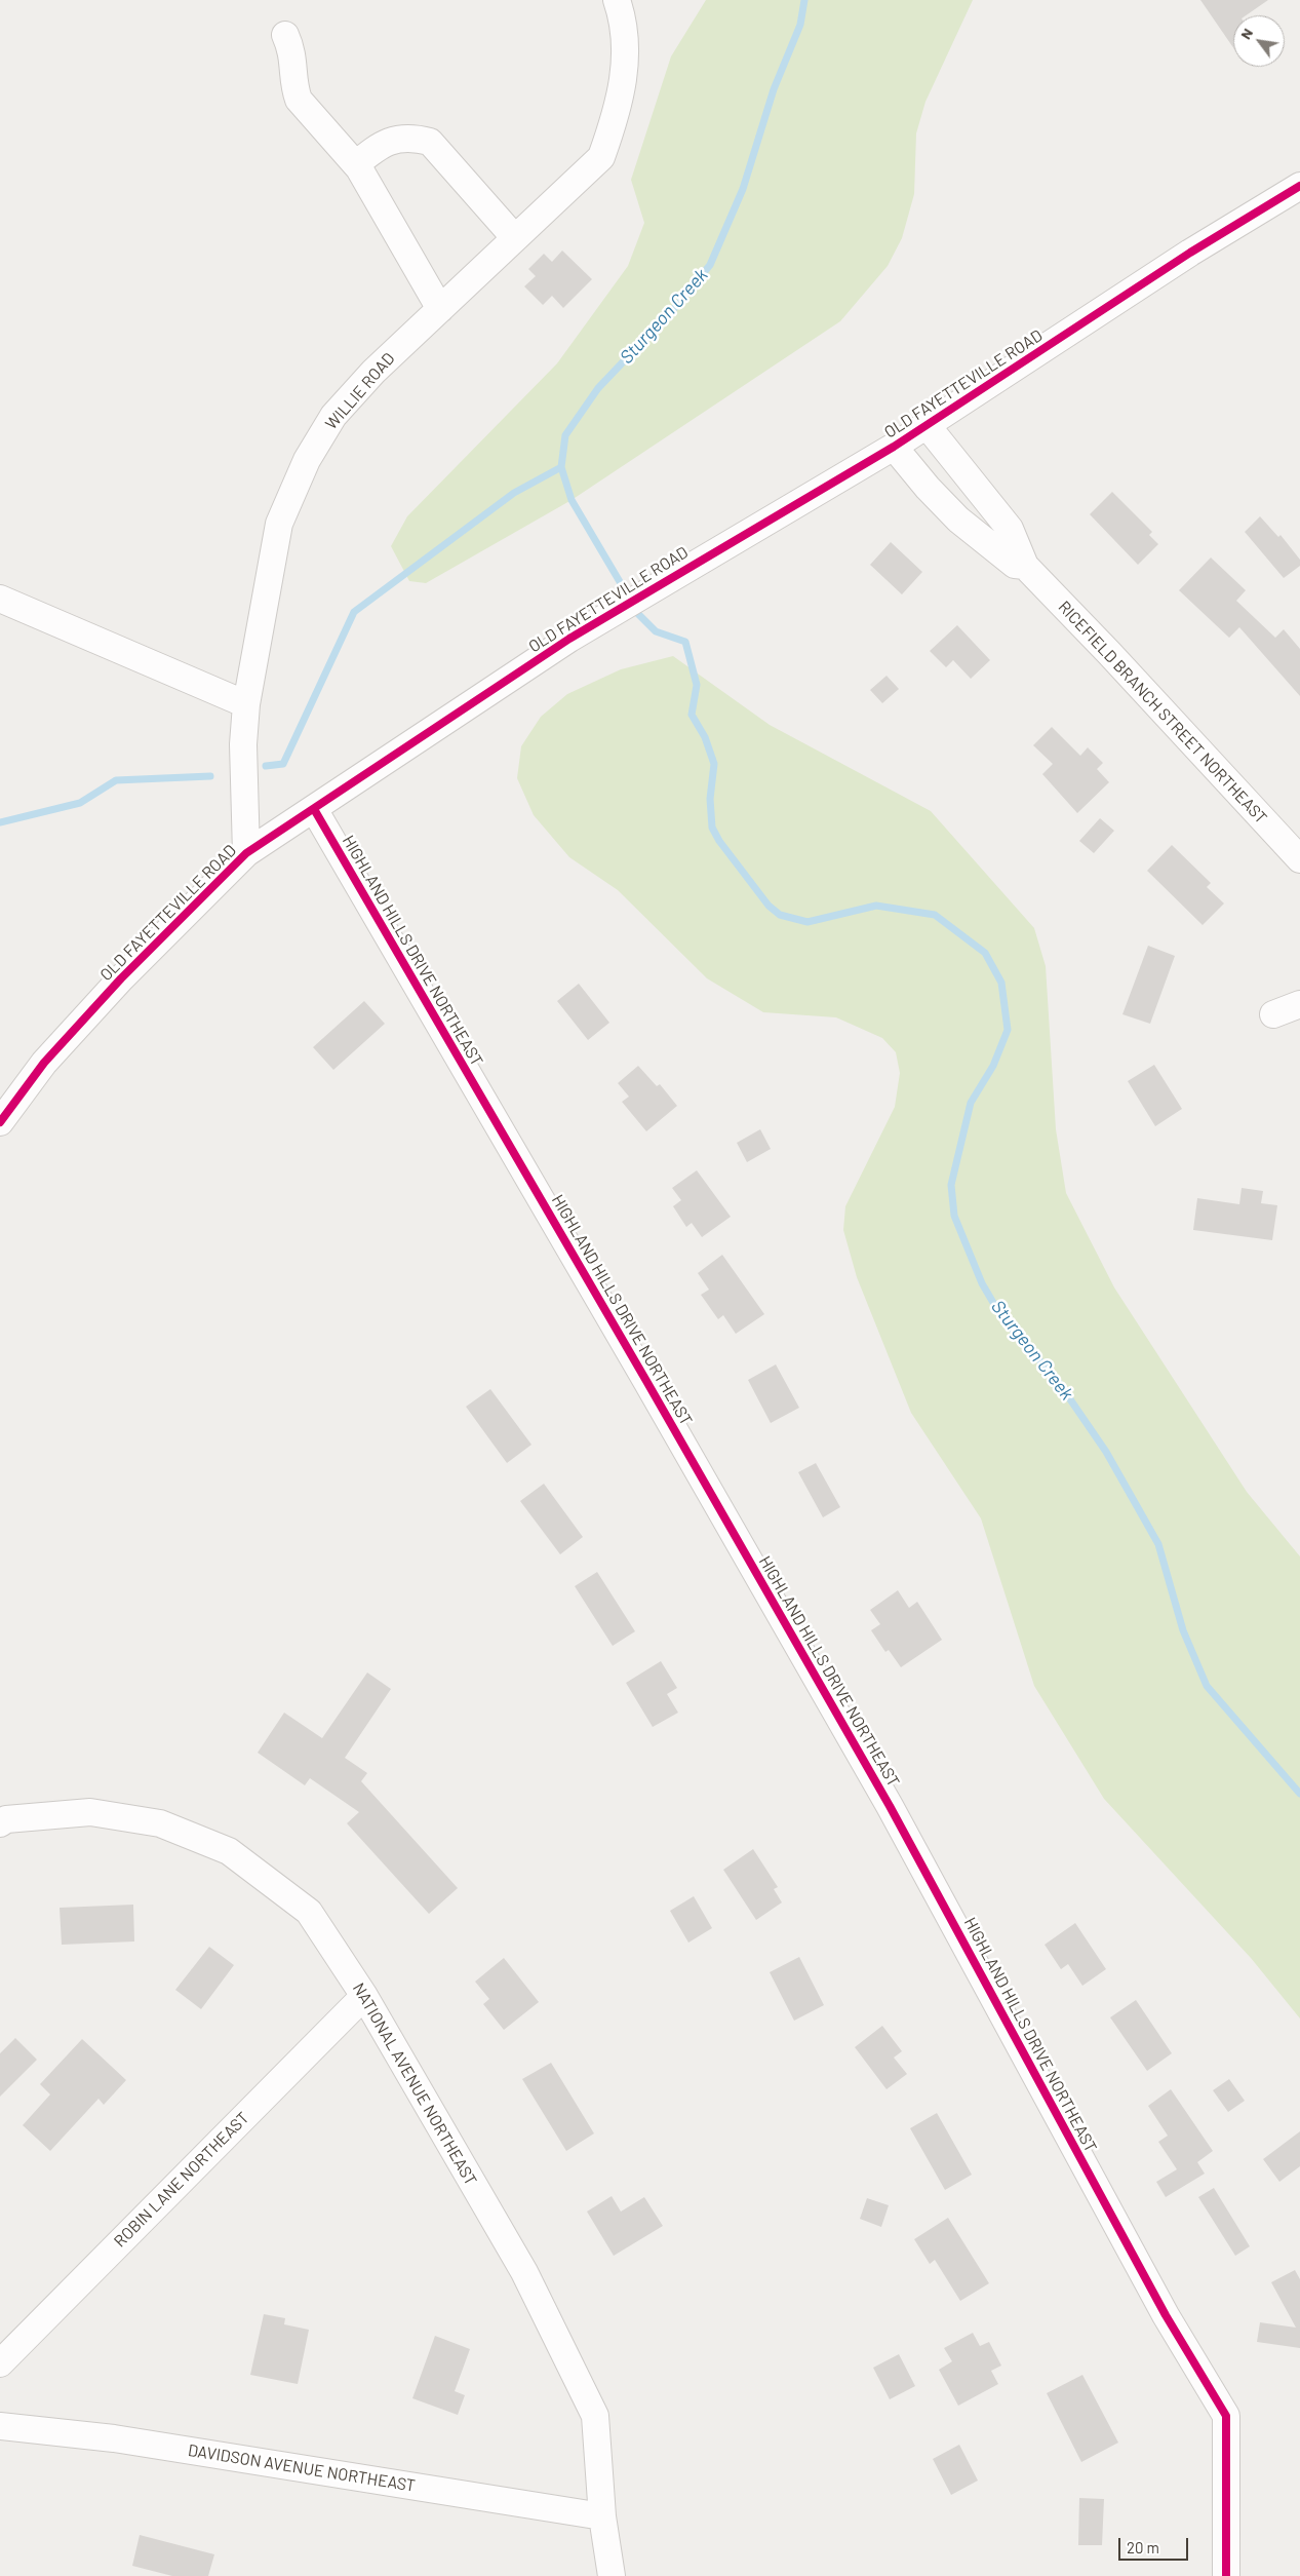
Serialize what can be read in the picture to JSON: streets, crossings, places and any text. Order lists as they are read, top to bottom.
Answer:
{
  "streets": {
    "street": [
      "OLD FAYETTEVILLE ROAD",
      "WILLIE ROAD",
      "RICEFIELD BRANCH STREET NORTHEAST",
      "HIGHLAND HILLS DRIVE NORTHEAST",
      "NATIONAL AVENUE NORTHEAST",
      "ROBIN LANE NORTHEAST",
      "DAVIDSON AVENUE NORTHEAST"
    ]
  },
  "crossings": [
    ["OLD FAYETTEVILLE ROAD", "WILLIE ROAD"],
    ["OLD FAYETTEVILLE ROAD", "RICEFIELD BRANCH STREET NORTHEAST"],
    ["OLD FAYETTEVILLE ROAD", "HIGHLAND HILLS DRIVE NORTHEAST"],
    ["NATIONAL AVENUE NORTHEAST", "ROBIN LANE NORTHEAST"],
    ["NATIONAL AVENUE NORTHEAST", "DAVIDSON AVENUE NORTHEAST"]
  ],
  "water": ["Sturgeon Creek"],
  "scale_bar": "20 m",
  "north": "top left"
}
